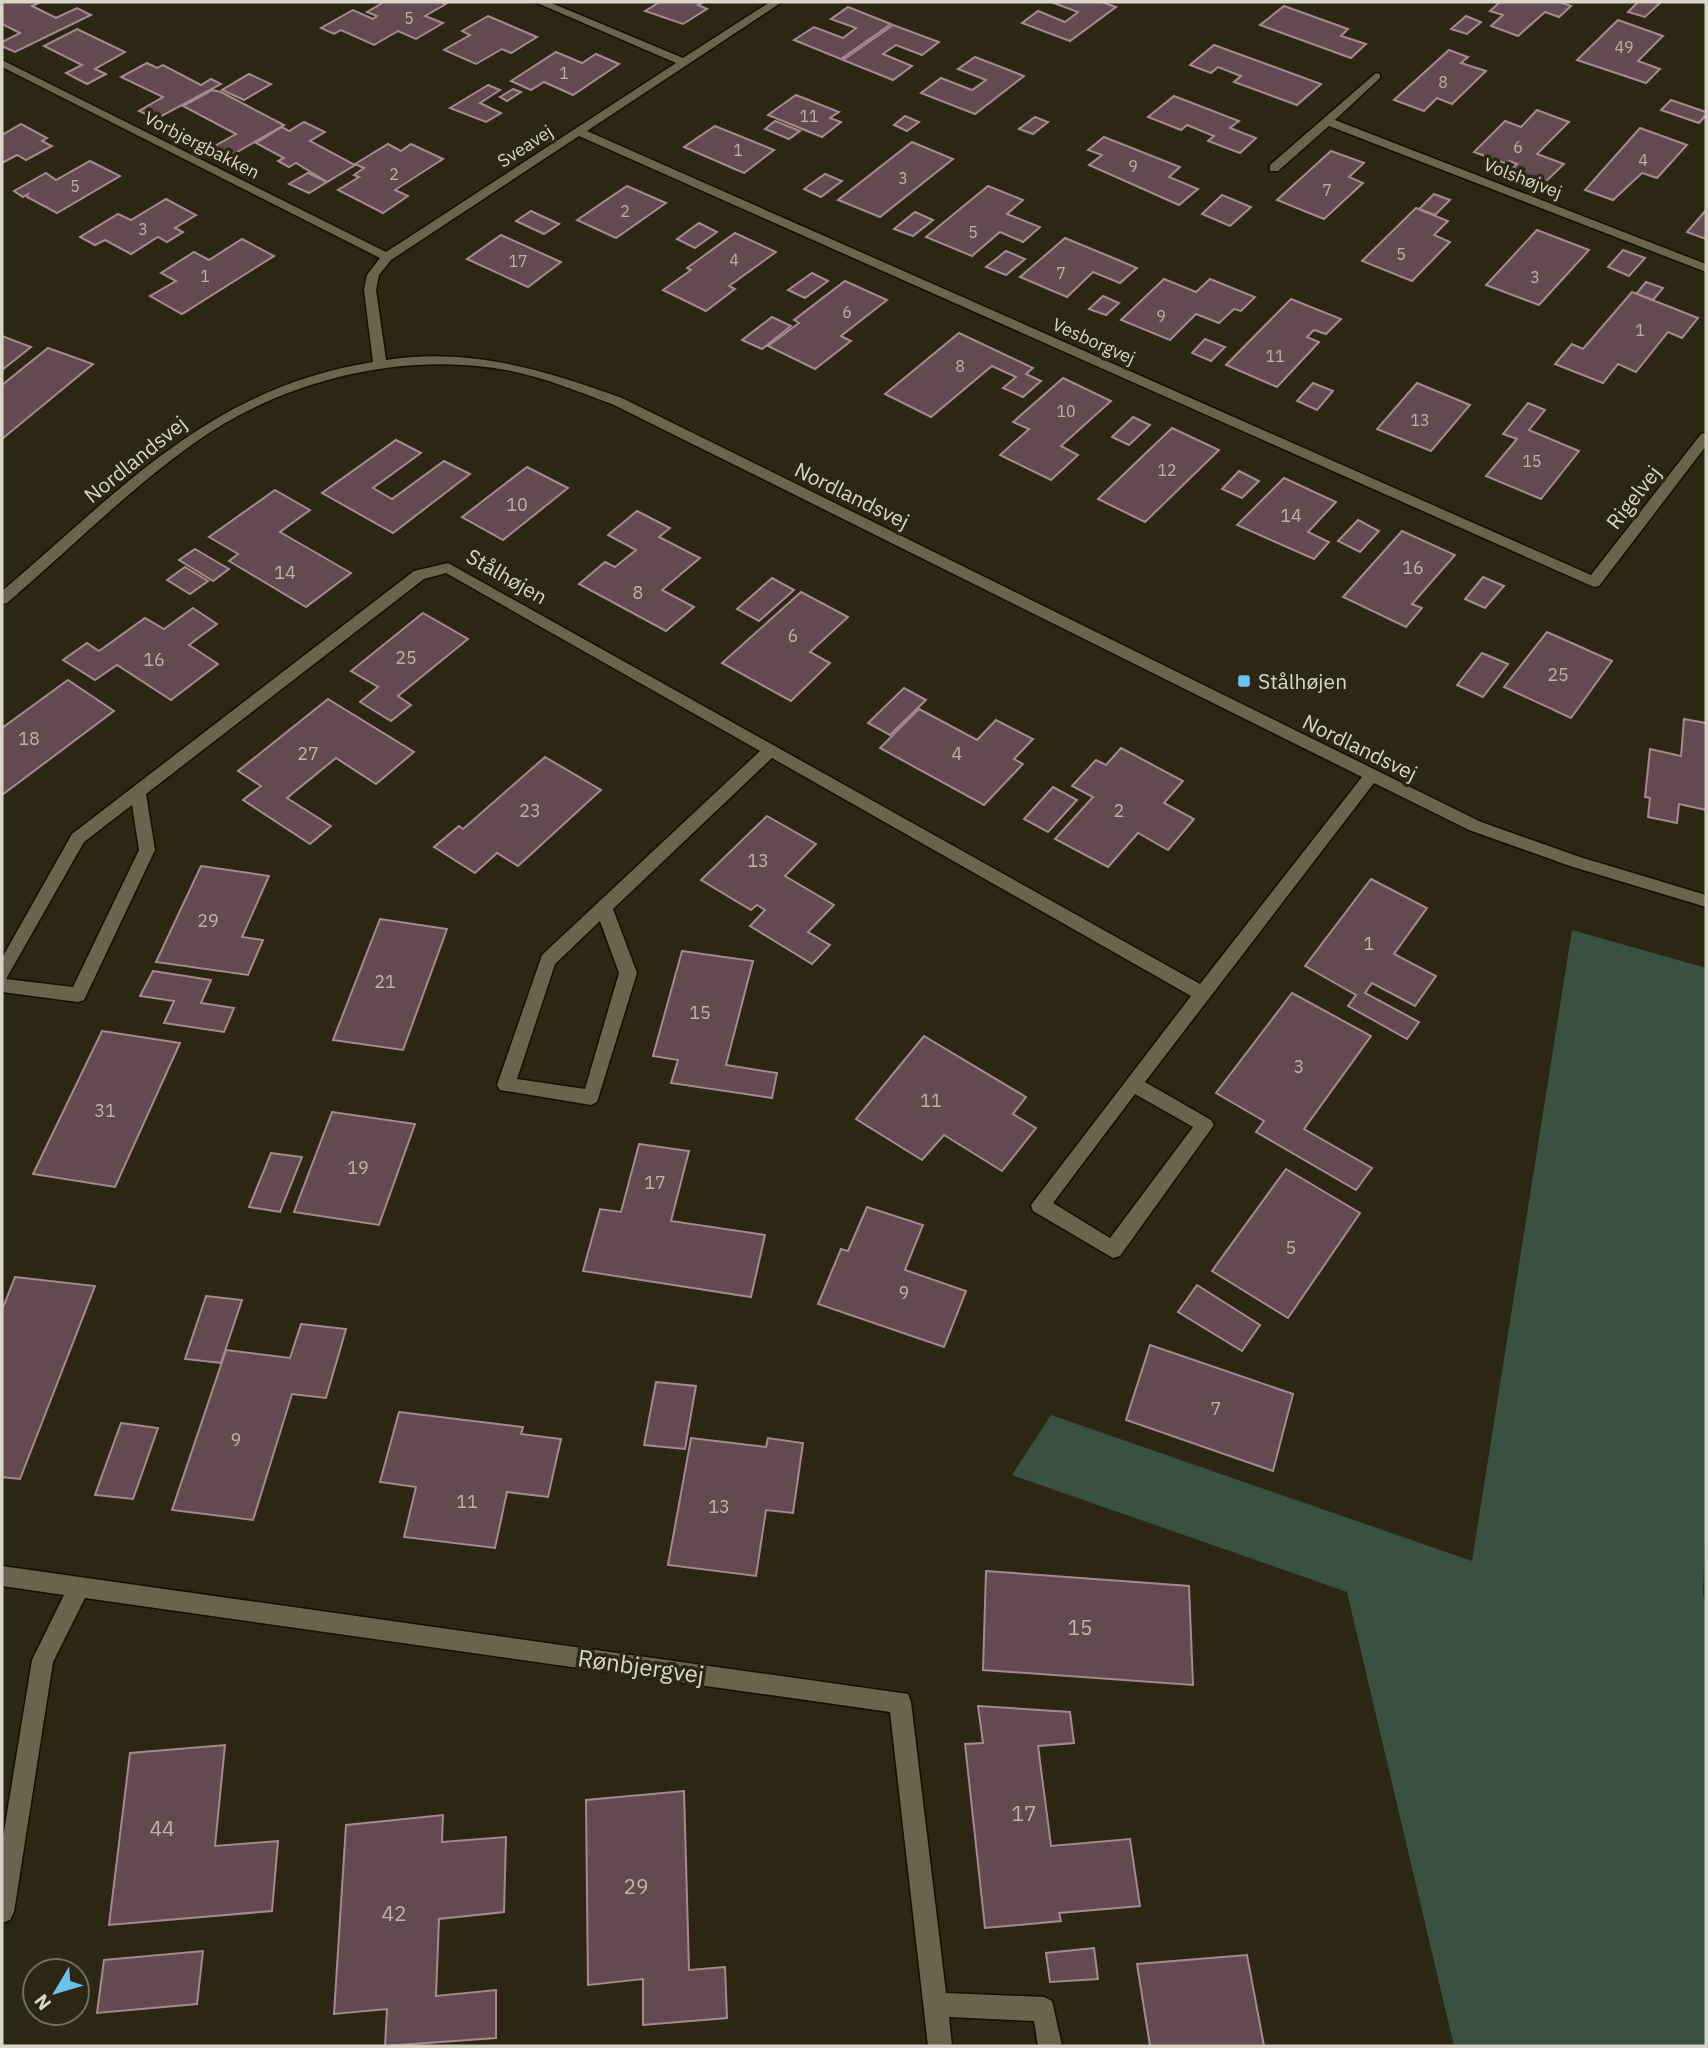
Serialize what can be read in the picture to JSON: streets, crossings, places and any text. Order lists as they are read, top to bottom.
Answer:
{
  "streets": {
    "street": [
      "Vorbjergbakken",
      "Sveavej",
      "Volshøjvej",
      "Vesborgvej",
      "Nordlandsvej",
      "Rigelvej",
      "Stålhøjen",
      "Rønbjergvej"
    ]
  },
  "crossings": [
    ["Vorbjergbakken", "Sveavej"],
    ["Sveavej", "Vesborgvej"],
    ["Sveavej", "Nordlandsvej"],
    ["Vesborgvej", "Rigelvej"]
  ],
  "places": {
    "transit": ["Stålhøjen"]
  },
  "house_numbers": [
    "5",
    "49",
    "1",
    "8",
    "11",
    "6",
    "1",
    "4",
    "9",
    "2",
    "3",
    "5",
    "7",
    "2",
    "3",
    "5",
    "5",
    "4",
    "17",
    "7",
    "1",
    "3",
    "6",
    "9",
    "1",
    "11",
    "8",
    "10",
    "13",
    "15",
    "12",
    "10",
    "14",
    "16",
    "14",
    "8",
    "6",
    "25",
    "16",
    "25",
    "18",
    "27",
    "4",
    "23",
    "2",
    "13",
    "29",
    "1",
    "21",
    "15",
    "3",
    "11",
    "31",
    "19",
    "17",
    "5",
    "9",
    "7",
    "9",
    "11",
    "13",
    "15",
    "17",
    "44",
    "29",
    "42"
  ],
  "north": "bottom left"
}
